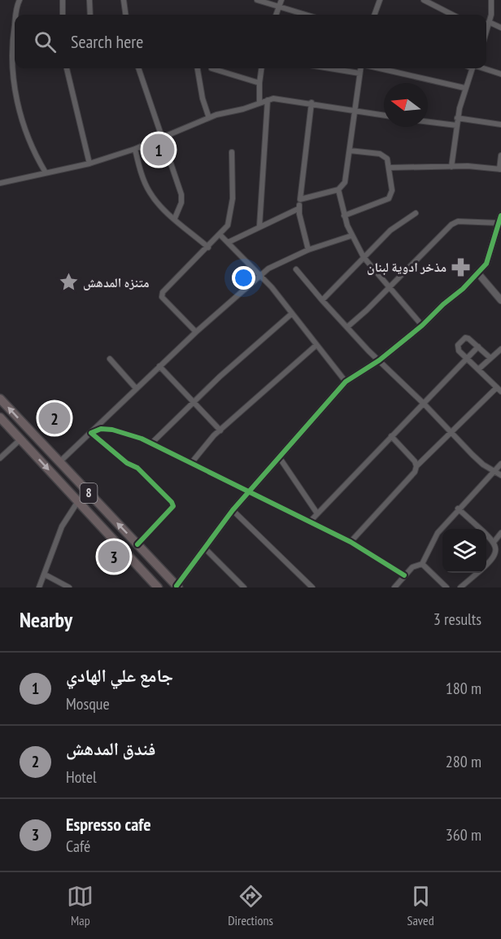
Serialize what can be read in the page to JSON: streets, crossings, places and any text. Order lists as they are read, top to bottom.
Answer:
{
  "streets": {
    "highway": ["8"]
  },
  "places": {
    "pharmacy": ["مذخر ادوية لبنان"],
    "place": ["متنزه المدهش"]
  },
  "north": "left",
  "page": {
    "search": "Search here",
    "pins": ["1", "2", "3"],
    "heading": ["Nearby", "3 results"],
    "list": [
      {
        "mark": "1",
        "name": "جامع علي الهادي",
        "note": "Mosque",
        "value": "180 m"
      },
      {
        "mark": "2",
        "name": "فندق المدهش",
        "note": "Hotel",
        "value": "280 m"
      },
      {
        "mark": "3",
        "name": "Espresso cafe",
        "note": "Café",
        "value": "360 m"
      }
    ],
    "nav": ["Map", "Directions", "Saved"]
  }
}
